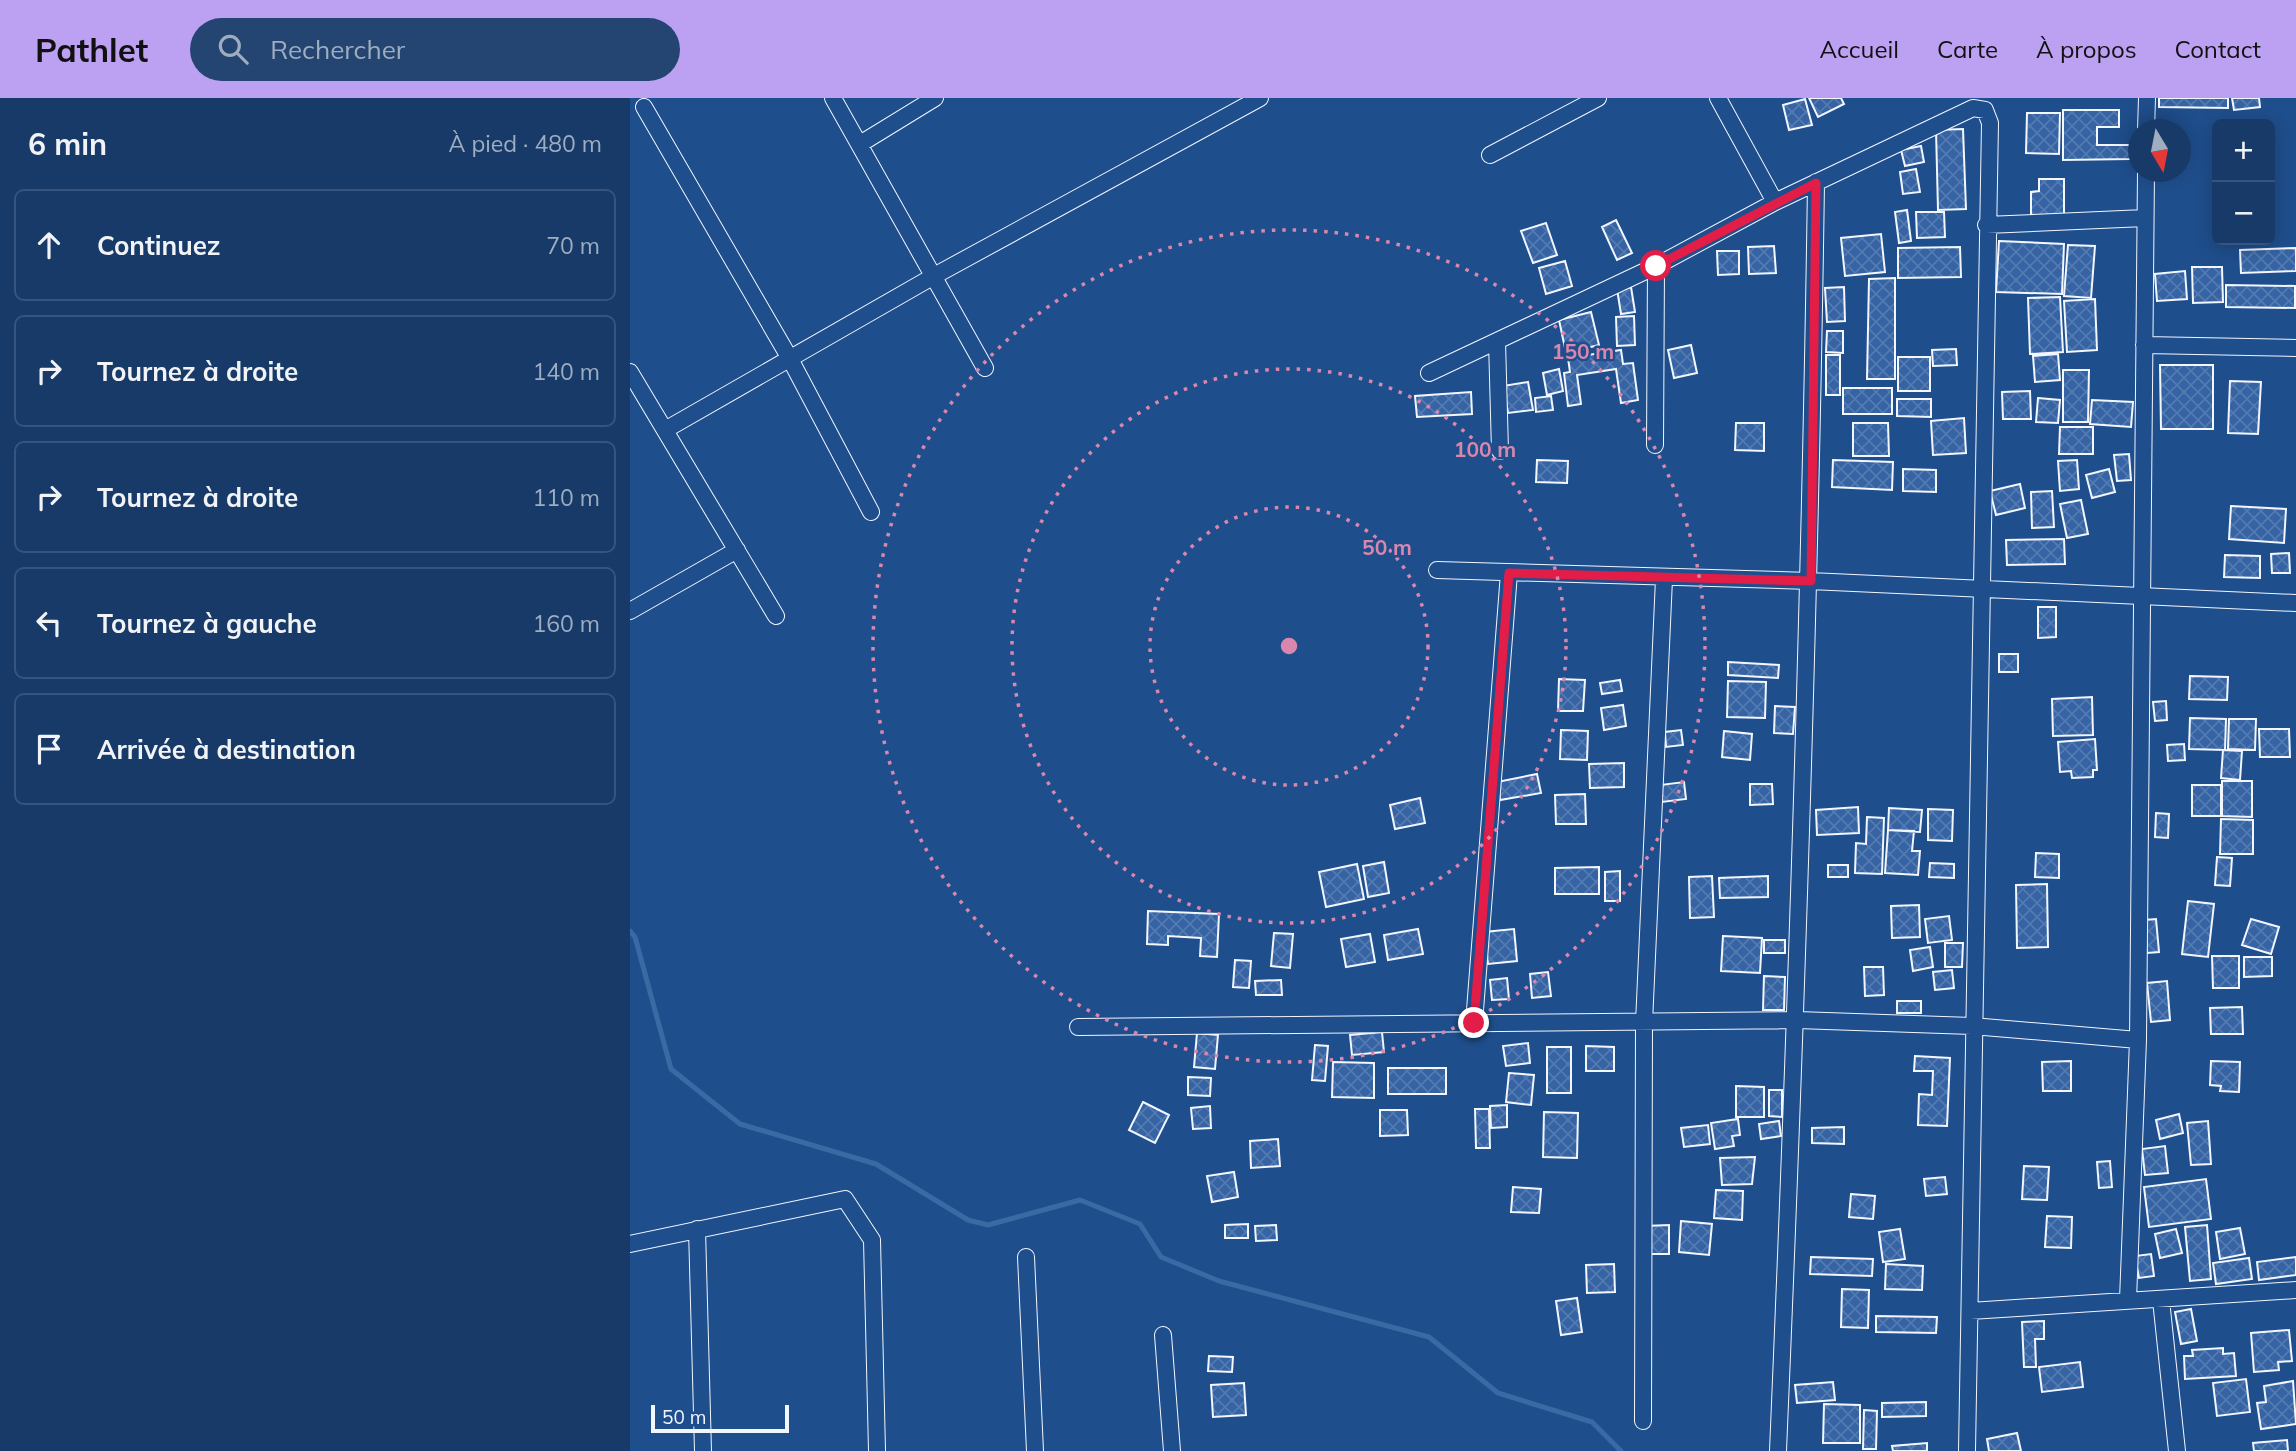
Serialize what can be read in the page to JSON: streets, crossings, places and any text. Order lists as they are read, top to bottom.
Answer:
{
  "scale_bar": "50 m",
  "north": "bottom",
  "page": {
    "header": "Pathlet",
    "search": "Rechercher",
    "nav": [
      "Accueil",
      "Carte",
      "À propos",
      "Contact"
    ],
    "heading": ["6 min", "À pied · 480 m"],
    "map_buttons": ["+", "−"],
    "list": [
      ["Continuez", "70 m"],
      ["Tournez à droite", "140 m"],
      ["Tournez à droite", "110 m"],
      ["Tournez à gauche", "160 m"],
      "Arrivée à destination"
    ],
    "scale": "50 m"
  },
  "rings": ["150 m", "100 m", "50 m"]
}
